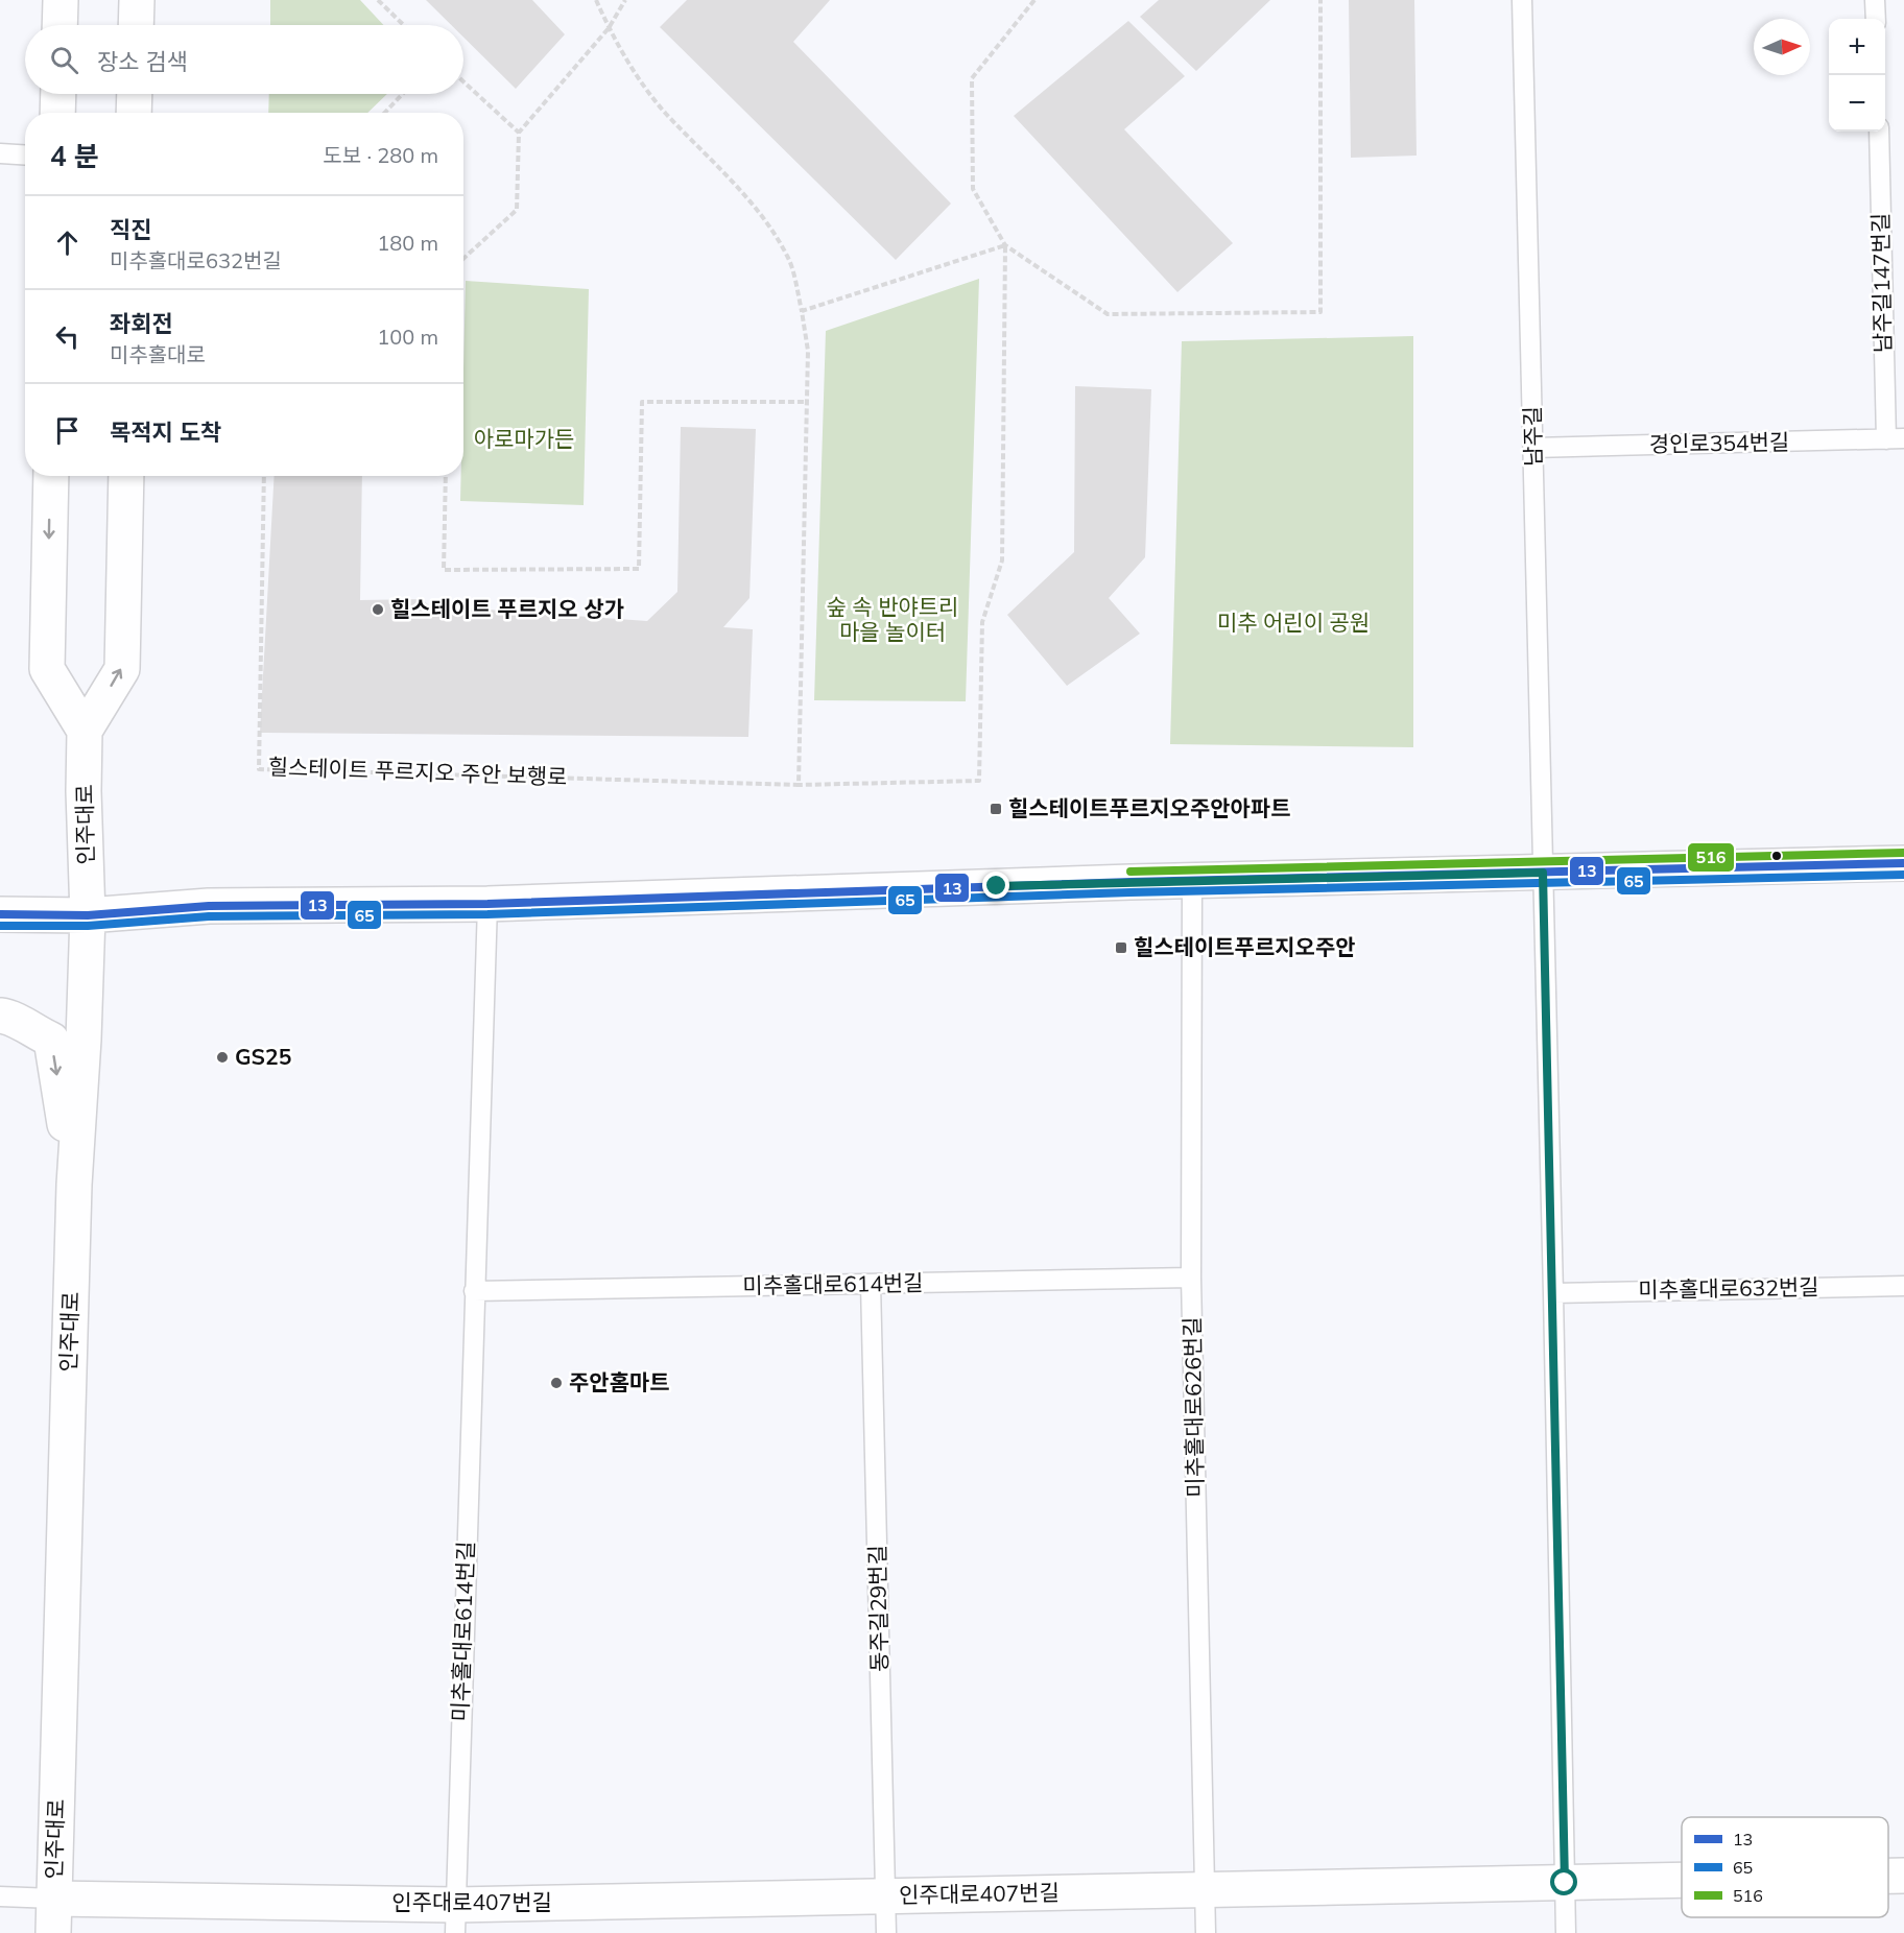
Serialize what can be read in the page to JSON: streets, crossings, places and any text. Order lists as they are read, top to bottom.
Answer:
{
  "streets": {
    "main road": ["인주대로", "인주대로407번길"],
    "lane": [
      "남주길147번길",
      "남주길",
      "경인로354번길",
      "미추홀대로614번길",
      "미추홀대로632번길",
      "미추홀대로626번길",
      "동주길29번길"
    ],
    "path": ["힐스테이트 푸르지오 주안 보행로"]
  },
  "crossings": [
    ["남주길147번길", "경인로354번길"],
    ["남주길", "경인로354번길"],
    ["인주대로", "인주대로407번길"],
    ["미추홀대로614번길", "미추홀대로626번길"],
    ["미추홀대로614번길", "동주길29번길"],
    ["미추홀대로614번길", "인주대로407번길"],
    ["미추홀대로626번길", "인주대로407번길"],
    ["동주길29번길", "인주대로407번길"]
  ],
  "parks": ["아로마가든", "숲 속 반야트리 마을 놀이터", "미추 어린이 공원"],
  "places": {
    "other": ["힐스테이트 푸르지오 상가", "GS25", "주안홈마트"],
    "transit": ["힐스테이트푸르지오주안아파트", "힐스테이트푸르지오주안"]
  },
  "lines": ["transit line 516", "transit line 13", "transit line 65"],
  "legend": ["13", "65", "516"],
  "north": "right",
  "page": {
    "map_buttons": ["+", "−"],
    "search": "장소 검색",
    "heading": ["4 분", "도보 · 280 m"],
    "list": [
      ["직진", "미추홀대로632번길", "180 m"],
      ["좌회전", "미추홀대로", "100 m"],
      "목적지 도착"
    ]
  }
}
